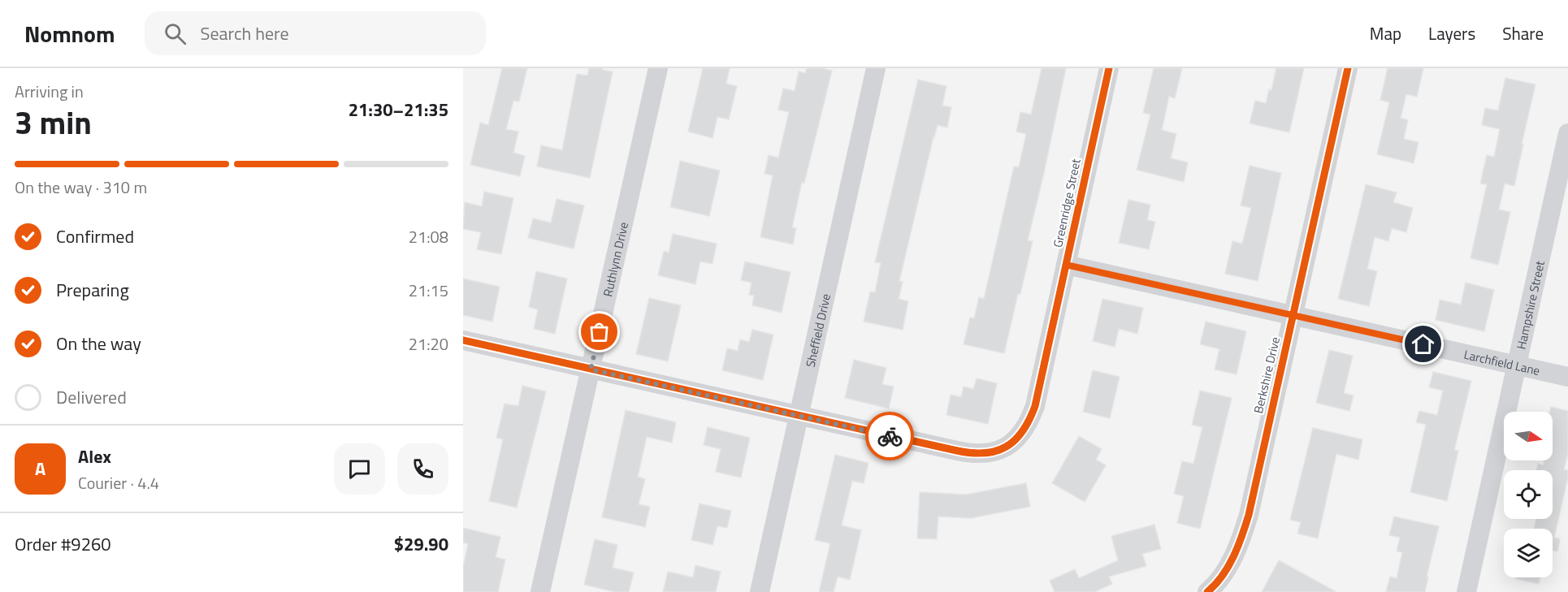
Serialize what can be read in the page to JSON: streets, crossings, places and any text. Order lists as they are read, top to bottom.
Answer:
{
  "streets": {
    "street": [
      "Greenridge Street",
      "Ruthlynn Drive",
      "Hampshire Street",
      "Sheffield Drive",
      "Larchfield Lane",
      "Berkshire Drive"
    ]
  },
  "crossings": [
    ["Greenridge Street", "Ruthlynn Drive"],
    ["Greenridge Street", "Sheffield Drive"],
    ["Greenridge Street", "Larchfield Lane"],
    ["Hampshire Street", "Larchfield Lane"],
    ["Larchfield Lane", "Berkshire Drive"]
  ],
  "north": "right",
  "page": {
    "header": "Nomnom",
    "search": "Search here",
    "nav": ["Map", "Layers", "Share"],
    "heading": ["3 min", "Arriving in", "21:30–21:35"],
    "panel": [
      "Alex",
      "Courier · 4.4",
      "Order #9260",
      "$29.90"
    ],
    "bar": "On the way · 310 m",
    "list": [
      ["Confirmed", "21:08"],
      ["Preparing", "21:15"],
      ["On the way", "21:20"],
      "Delivered"
    ],
    "round": "A"
  }
}
